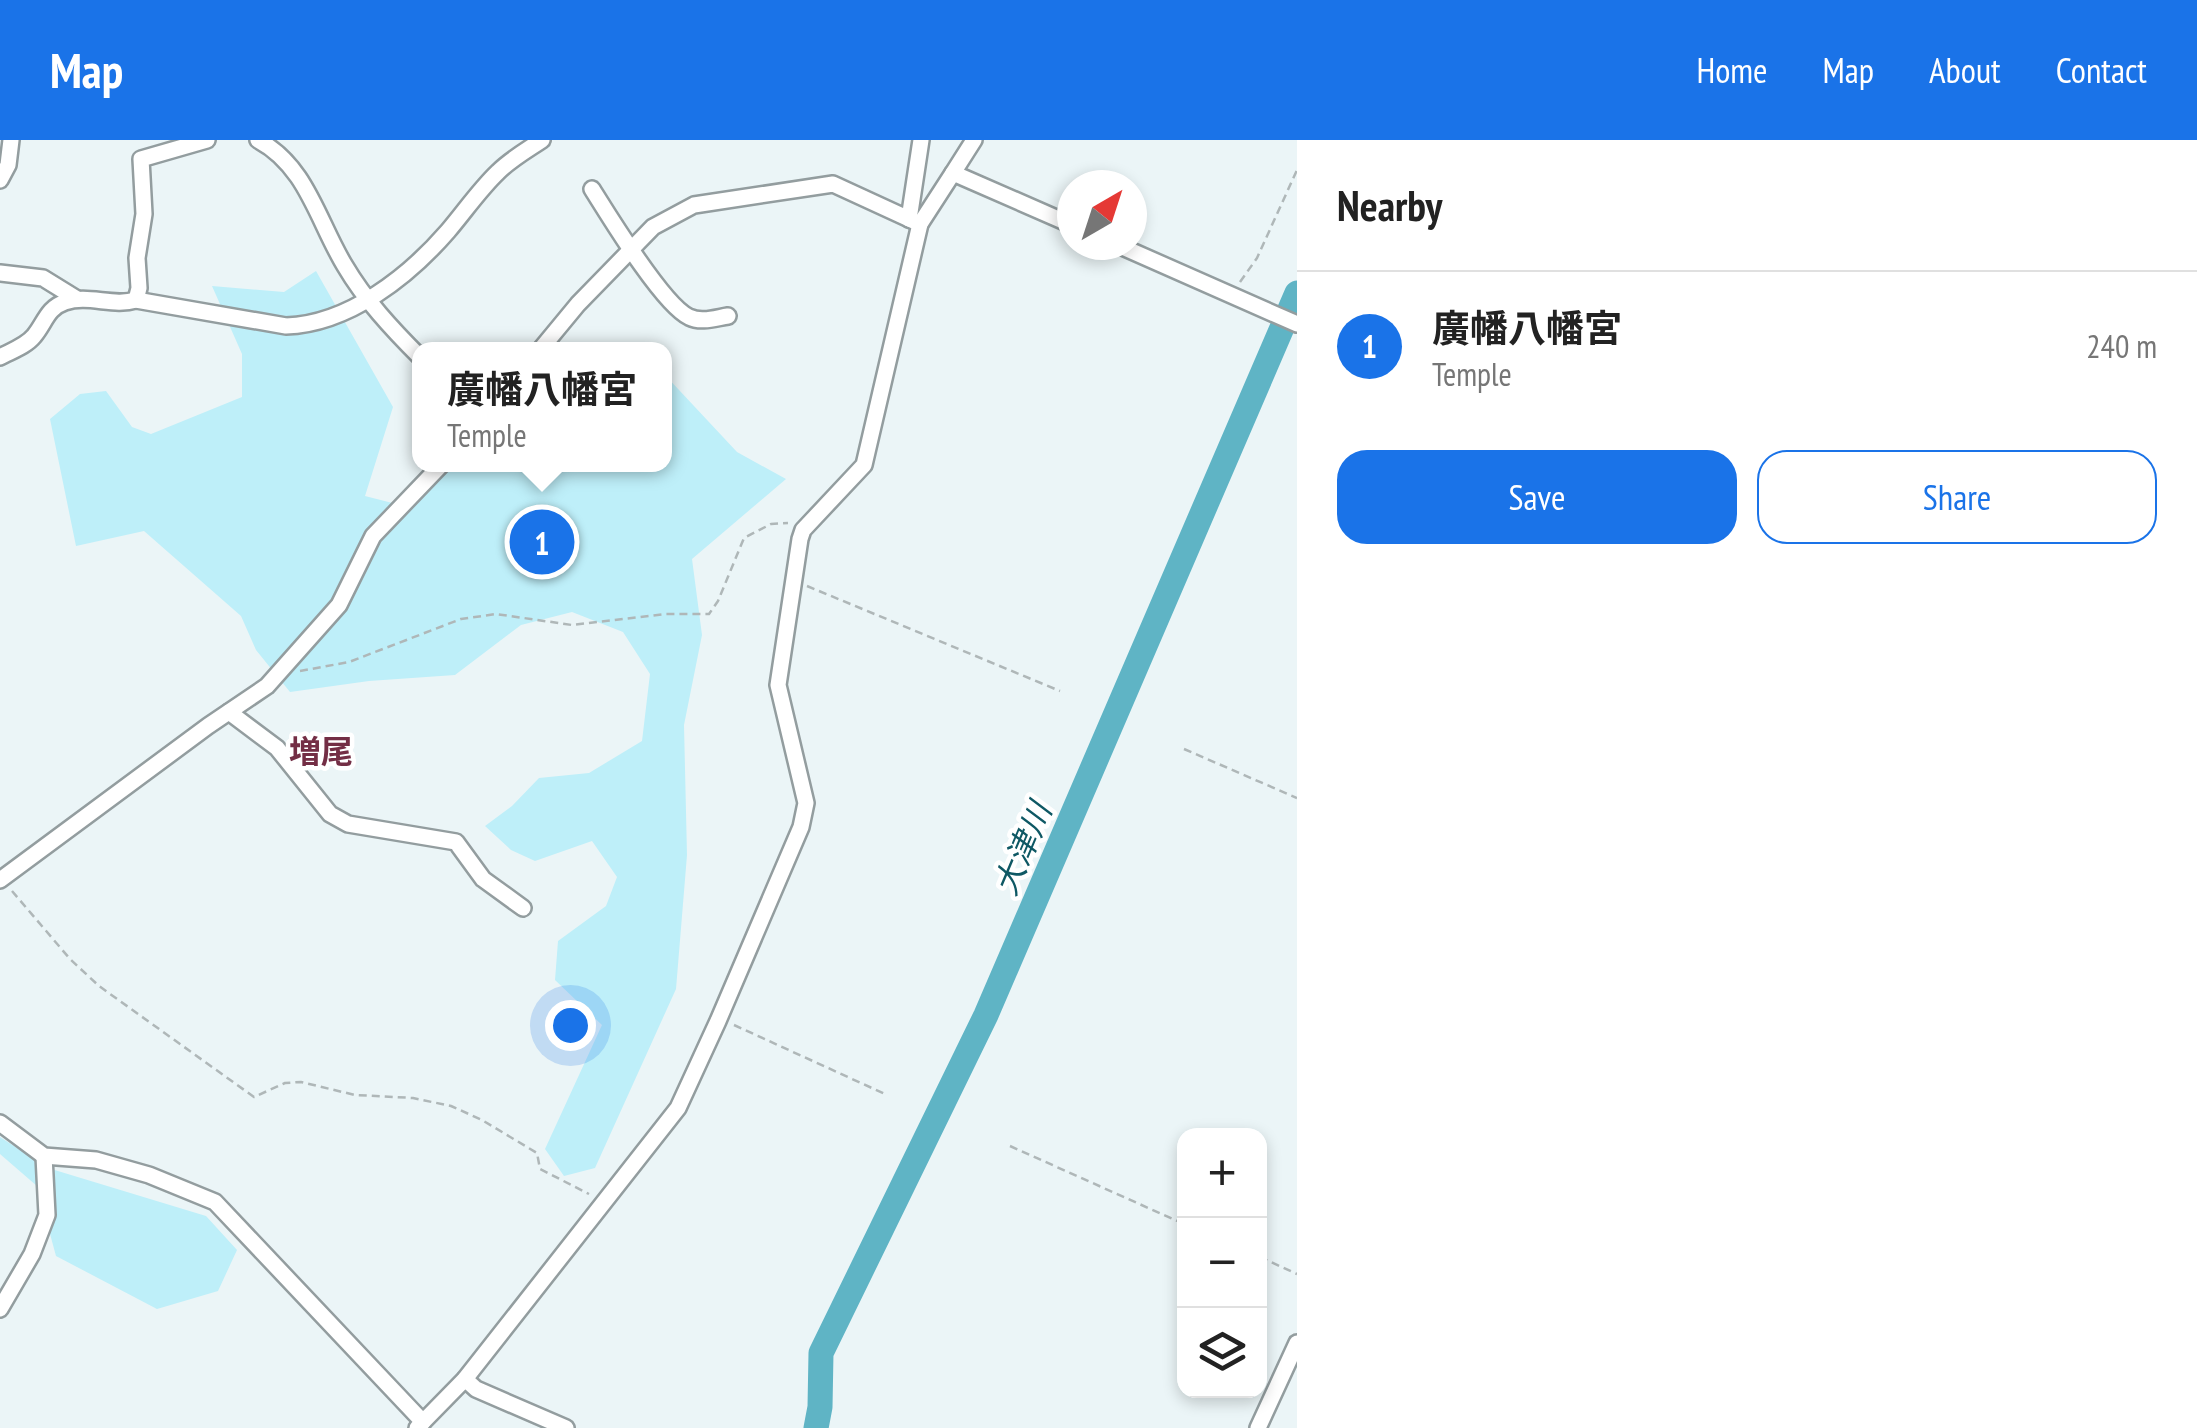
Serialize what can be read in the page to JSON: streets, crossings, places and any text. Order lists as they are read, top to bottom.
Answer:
{
  "districts": ["増尾"],
  "water": ["大津川"],
  "north": "top right",
  "page": {
    "header": "Map",
    "nav": [
      "Home",
      "Map",
      "About",
      "Contact"
    ],
    "heading": "Nearby",
    "list": [
      {
        "mark": "1",
        "name": "廣幡八幡宮",
        "note": "Temple",
        "value": "240 m"
      }
    ],
    "popup": ["廣幡八幡宮", "Temple"],
    "buttons": ["Save", "Share"],
    "pins": "1",
    "map_buttons": ["+", "−"]
  }
}
